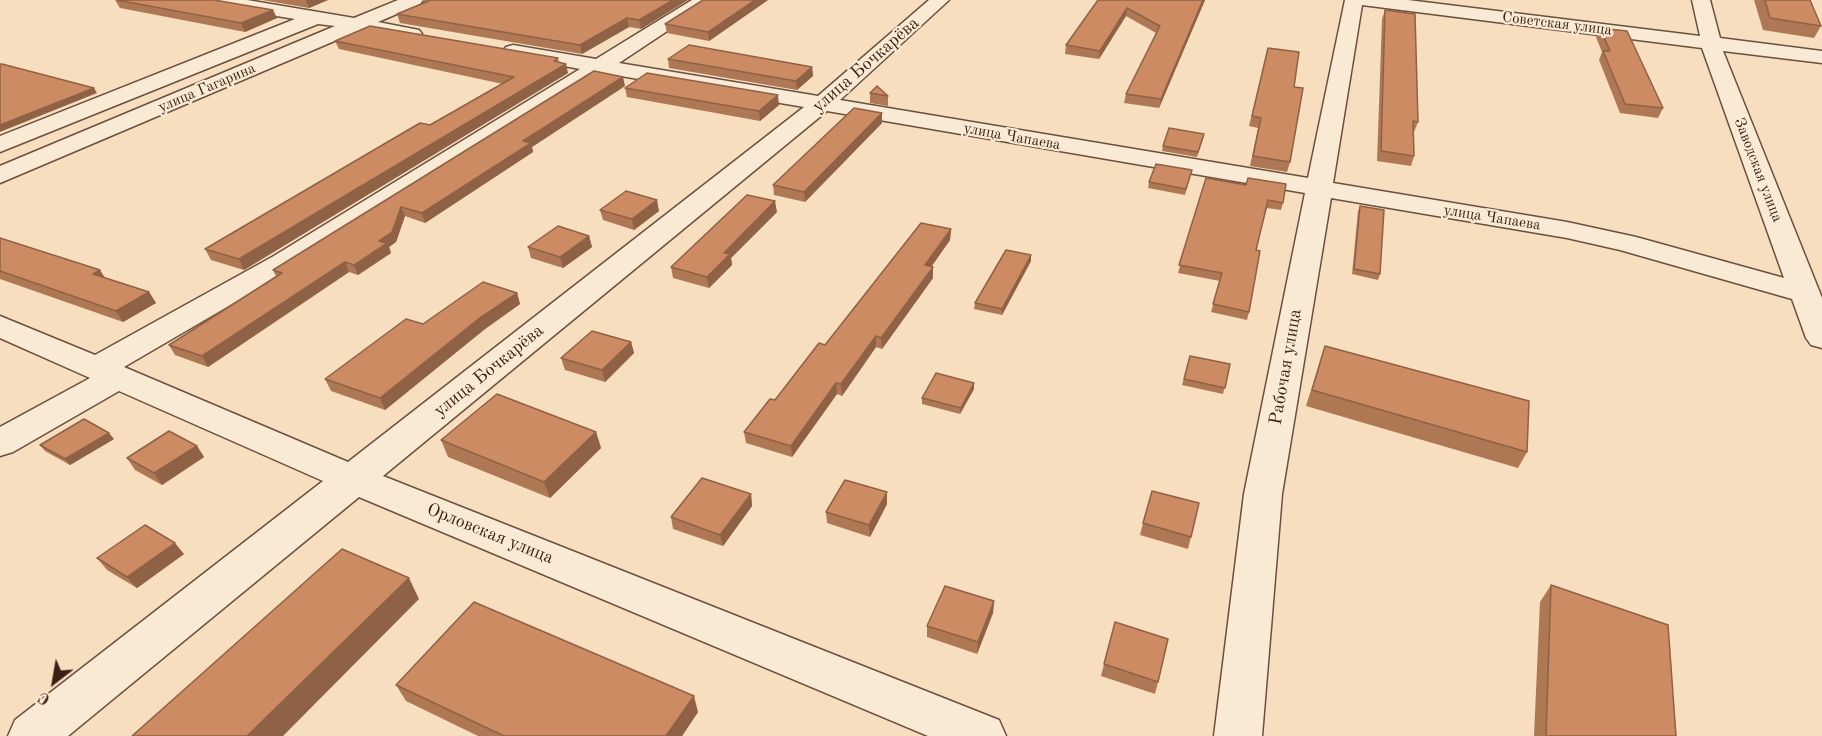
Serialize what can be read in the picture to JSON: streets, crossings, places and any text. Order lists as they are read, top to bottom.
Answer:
{
  "streets": {
    "street": [
      "Советская улица",
      "улица Бочкарёва",
      "улица Гагарина",
      "улица Чапаева",
      "Заводская улица",
      "Рабочая улица",
      "Орловская улица"
    ]
  },
  "crossings": [
    ["Советская улица", "Заводская улица"],
    ["улица Бочкарёва", "улица Чапаева"],
    ["улица Бочкарёва", "Орловская улица"],
    ["улица Чапаева", "Заводская улица"],
    ["улица Чапаева", "Рабочая улица"]
  ],
  "north": "bottom left"
}
